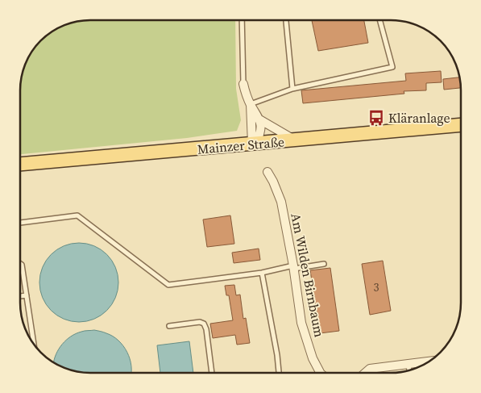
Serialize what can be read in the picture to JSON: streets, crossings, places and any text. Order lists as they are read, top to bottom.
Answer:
{
  "streets": {
    "main road": ["Mainzer Straße"],
    "street": ["Am Wilden Birnbaum"]
  },
  "places": {
    "bus stop": ["Kläranlage"]
  },
  "house_numbers": ["3"]
}
